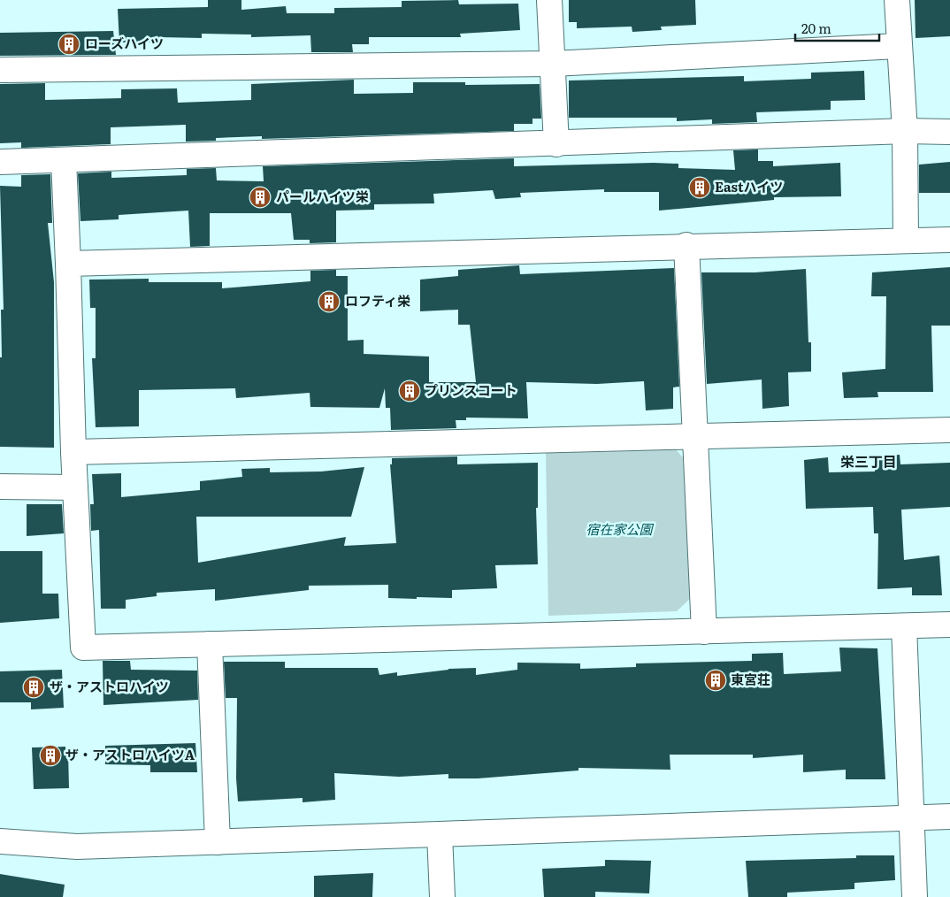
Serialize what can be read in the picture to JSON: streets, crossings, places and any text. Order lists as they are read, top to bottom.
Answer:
{
  "districts": ["栄三丁目"],
  "parks": ["宿在家公園"],
  "places": {
    "building": [
      "ローズハイツ",
      "Eastハイツ",
      "パールハイツ栄",
      "ロフティ栄",
      "プリンスコート",
      "東宮荘",
      "ザ・アストロハイツ",
      "ザ・アストロハイツA"
    ]
  },
  "scale_bar": "20 m"
}
